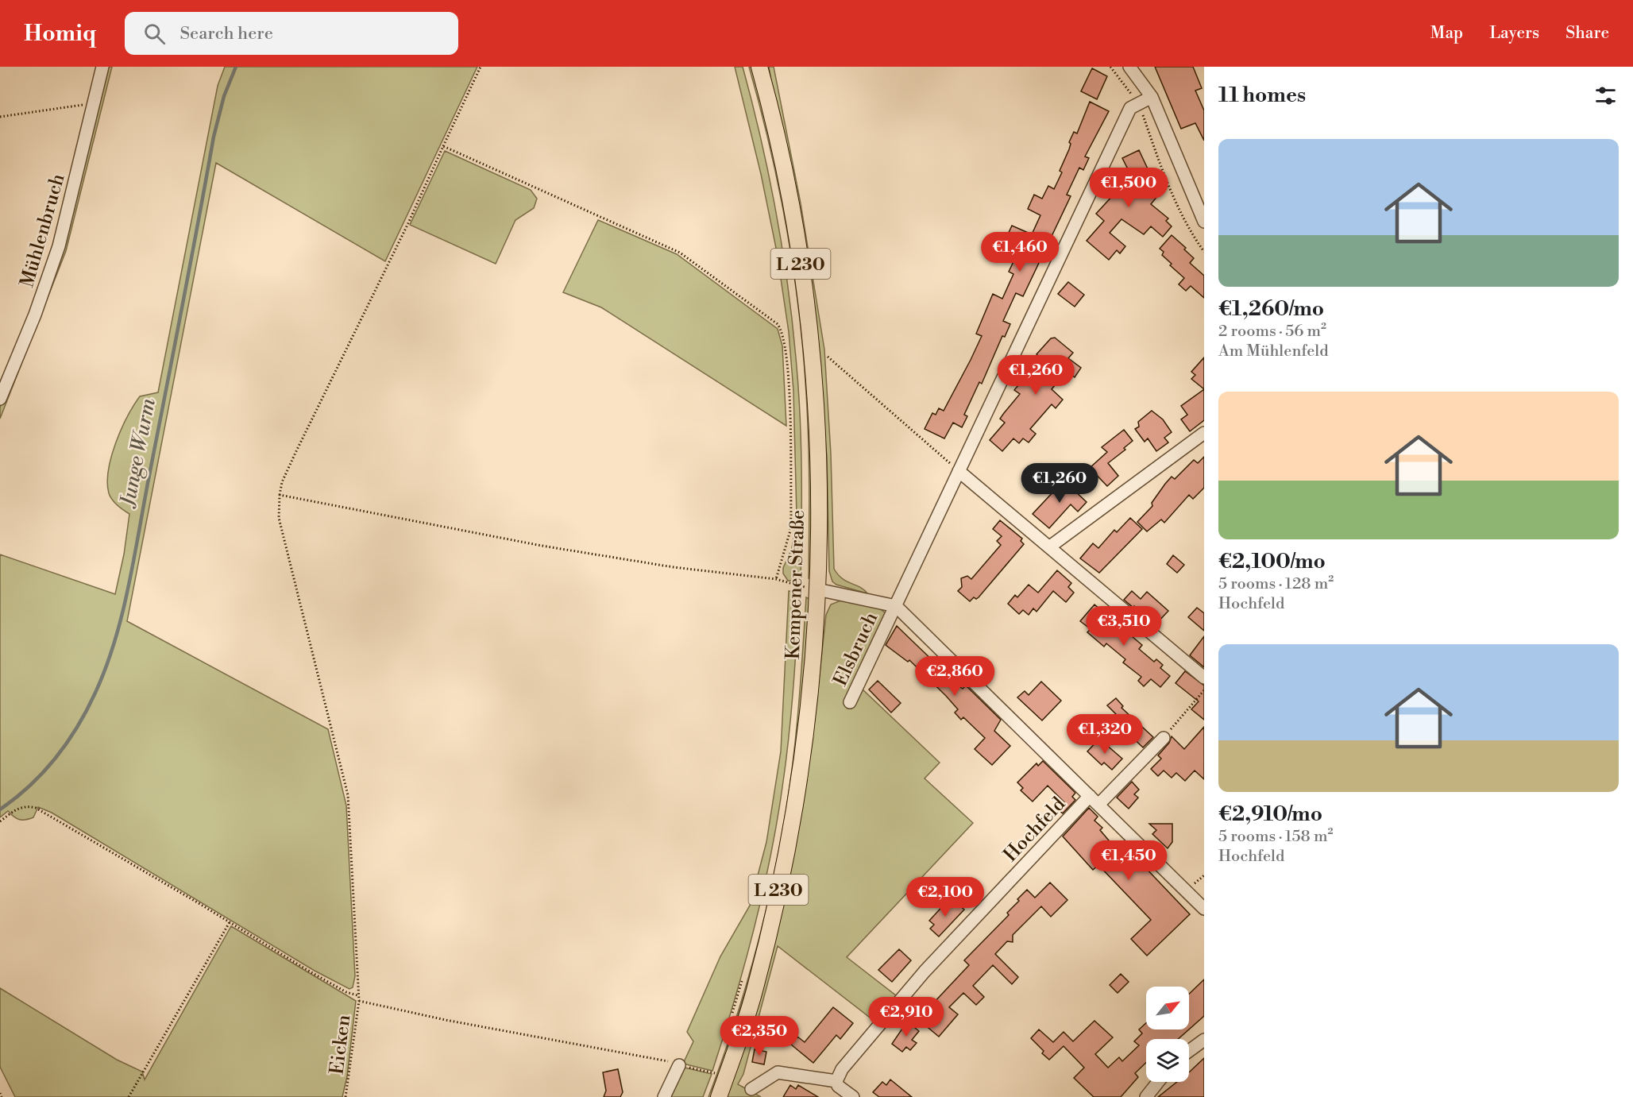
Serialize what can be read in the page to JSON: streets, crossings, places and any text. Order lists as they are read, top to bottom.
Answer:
{
  "streets": {
    "main road": ["L 230", "Kempener Straße"],
    "street": ["Mühlenbruch", "Elsbruch", "Hochfeld"],
    "path": ["Eicken"]
  },
  "crossings": [
    ["Kempener Straße", "Elsbruch"]
  ],
  "water": ["Junge Wurm"],
  "north": "top right",
  "page": {
    "header": "Homiq",
    "search": "Search here",
    "nav": ["Map", "Layers", "Share"],
    "heading": "11 homes",
    "list": [
      {
        "name": "€1,260/mo",
        "note": "2 rooms · 56 m² · Am Mühlenfeld"
      },
      {
        "name": "€2,100/mo",
        "note": "5 rooms · 128 m² · Hochfeld"
      },
      {
        "name": "€2,910/mo",
        "note": "5 rooms · 158 m² · Hochfeld"
      }
    ],
    "price": [
      "€1,500",
      "€1,460",
      "€1,260",
      "€1,260",
      "€3,510",
      "€2,860",
      "€1,320",
      "€1,450",
      "€2,100",
      "€2,910",
      "€2,350"
    ]
  }
}
